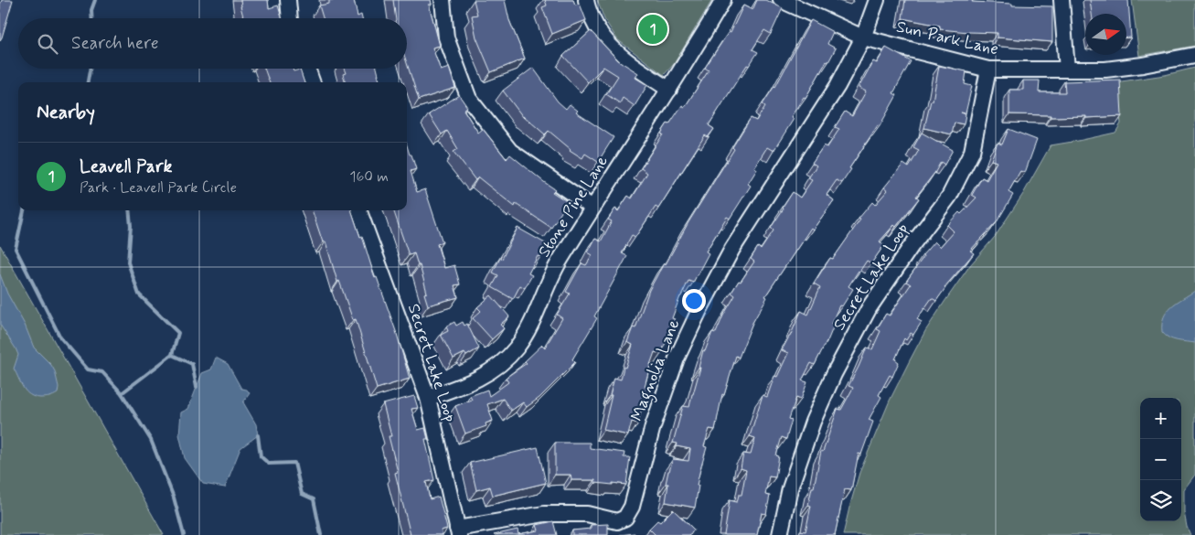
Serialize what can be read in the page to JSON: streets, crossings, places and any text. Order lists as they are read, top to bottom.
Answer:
{
  "streets": {
    "street": [
      "Sun Park Lane",
      "Stone Pine Lane",
      "Secret Lake Loop",
      "Magnolia Lane"
    ]
  },
  "crossings": [
    ["Sun Park Lane", "Secret Lake Loop"],
    ["Sun Park Lane", "Magnolia Lane"],
    ["Stone Pine Lane", "Secret Lake Loop"],
    ["Secret Lake Loop", "Magnolia Lane"]
  ],
  "north": "right",
  "page": {
    "pins": "1",
    "search": "Search here",
    "heading": "Nearby",
    "list": [
      {
        "mark": "1",
        "name": "Leavell Park",
        "note": "Park · Leavell Park Circle",
        "value": "160 m"
      }
    ],
    "map_buttons": ["+", "−"]
  }
}
